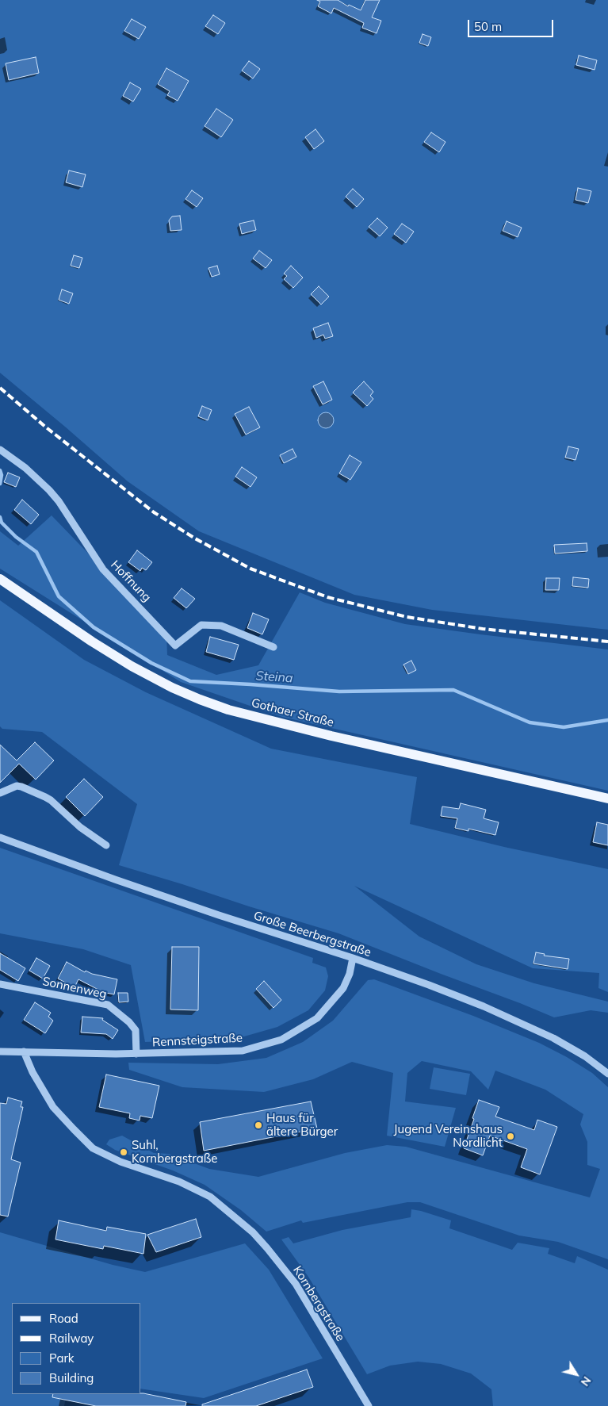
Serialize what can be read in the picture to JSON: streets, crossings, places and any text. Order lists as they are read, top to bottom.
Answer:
{
  "streets": {
    "main road": ["Gothaer Straße"],
    "street": [
      "Hoffnung",
      "Große Beerbergstraße",
      "Sonnenweg",
      "Rennsteigstraße",
      "Kornbergstraße"
    ]
  },
  "crossings": [
    ["Große Beerbergstraße", "Rennsteigstraße"],
    ["Sonnenweg", "Rennsteigstraße"],
    ["Rennsteigstraße", "Kornbergstraße"]
  ],
  "water": ["Steina"],
  "places": ["Haus für ältere Bürger", "Jugend Vereinshaus Nordlicht", "Suhl, Kornbergstraße"],
  "legend": [
    "Road",
    "Railway",
    "Park",
    "Building"
  ],
  "scale_bar": "50 m",
  "north": "bottom right"
}
